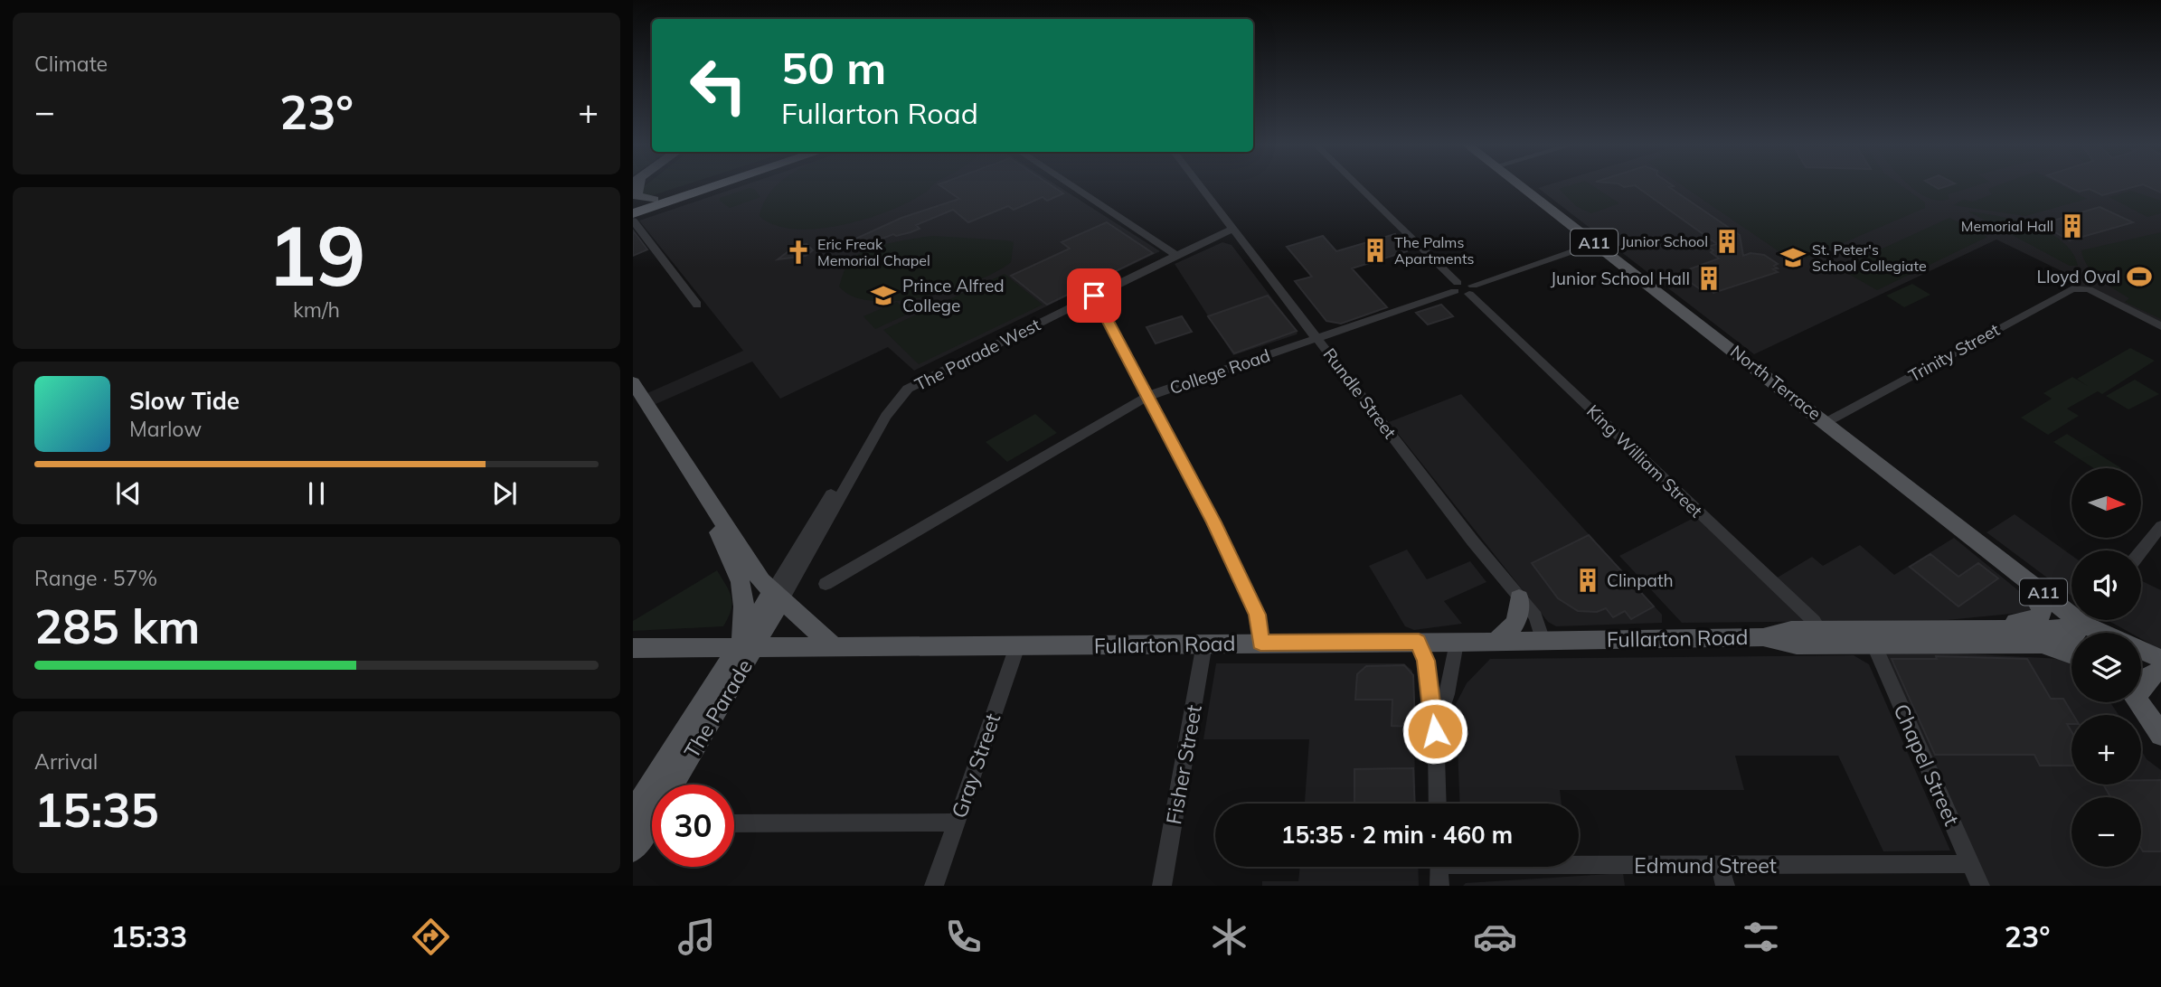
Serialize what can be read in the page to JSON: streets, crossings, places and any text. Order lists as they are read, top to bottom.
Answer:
{
  "streets": {
    "main road": [
      "A11",
      "North Terrace",
      "Fullarton Road",
      "The Parade"
    ],
    "street": [
      "Trinity Street",
      "The Parade West",
      "College Road",
      "Rundle Street",
      "King William Street",
      "Fisher Street",
      "Chapel Street",
      "Gray Street",
      "Edmund Street"
    ]
  },
  "crossings": [
    ["Trinity Street", "North Terrace"],
    ["The Parade West", "Rundle Street"],
    ["The Parade West", "The Parade"],
    ["College Road", "Rundle Street"],
    ["Rundle Street", "Fullarton Road"],
    ["King William Street", "Fullarton Road"],
    ["Fullarton Road", "The Parade"],
    ["Fullarton Road", "Fisher Street"],
    ["Fullarton Road", "Chapel Street"],
    ["Fullarton Road", "Gray Street"],
    ["Chapel Street", "Edmund Street"]
  ],
  "places": {
    "building": [
      "Memorial Hall",
      "Junior School",
      "The Palms Apartments",
      "Junior School Hall",
      "Clinpath"
    ],
    "church": ["Eric Freak Memorial Chapel"],
    "school or university": ["St. Peter's School Collegiate", "Prince Alfred College"],
    "sports": ["Lloyd Oval"]
  },
  "north": "right",
  "page": {
    "tile": [
      "Climate",
      ["19", "km/h"],
      ["Range · 57%", "285 km"],
      ["Arrival", "15:35"]
    ],
    "turn": ["50 m", "Fullarton Road"],
    "heat": ["−", "23°", "+"],
    "song": ["Slow Tide", "Marlow"],
    "map_buttons": ["+", "−"],
    "limit": "30",
    "trip": "15:35 · 2 min · 460 m",
    "tabs": ["15:33", "23°"]
  }
}
